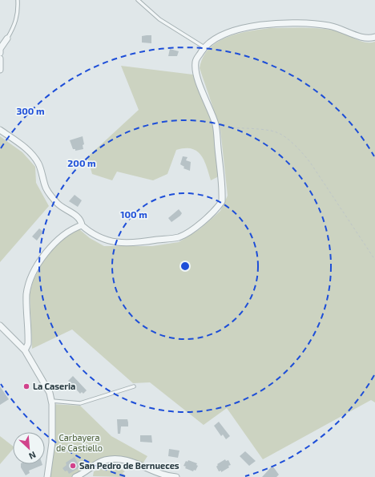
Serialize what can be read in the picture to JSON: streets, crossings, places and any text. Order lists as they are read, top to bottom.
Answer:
{
  "parks": ["Carbayera de Castiello"],
  "places": ["La Caseria", "San Pedro de Bernueces"],
  "north": "bottom right",
  "rings": ["300 m", "200 m", "100 m"]
}
